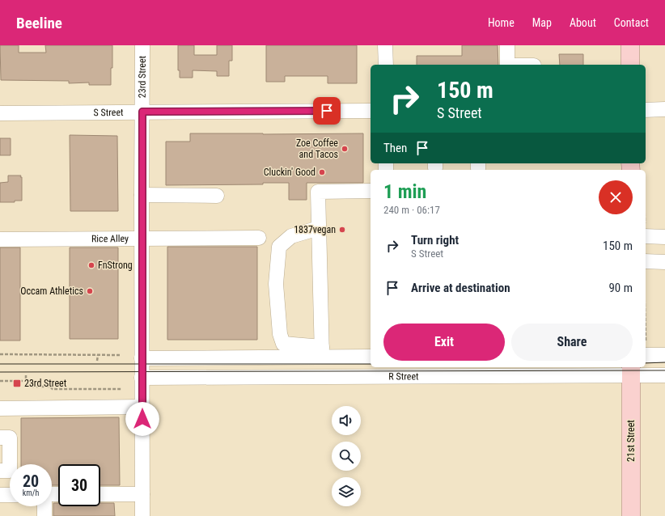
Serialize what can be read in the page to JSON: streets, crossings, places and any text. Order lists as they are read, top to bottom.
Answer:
{
  "streets": {
    "main road": ["21st Street"],
    "street": [
      "23rd Street",
      "S Street",
      "Rice Alley",
      "R Street"
    ]
  },
  "crossings": [
    ["23rd Street", "S Street"],
    ["23rd Street", "Rice Alley"],
    ["23rd Street", "R Street"],
    ["R Street", "21st Street"]
  ],
  "places": {
    "other": [
      "Zoe Coffee and Tacos",
      "Cluckin' Good",
      "1837vegan",
      "FnStrong",
      "Occam Athletics"
    ],
    "transit": ["23rd Street"]
  },
  "page": {
    "header": "Beeline",
    "nav": [
      "Home",
      "Map",
      "About",
      "Contact"
    ],
    "turn": ["150 m", "S Street"],
    "then": "Then",
    "heading": ["1 min", "240 m · 06:17"],
    "list": [
      {
        "name": "Turn right",
        "note": "S Street",
        "value": "150 m"
      },
      {
        "name": "Arrive at destination",
        "value": "90 m"
      }
    ],
    "buttons": ["Exit", "Share"],
    "speed": "20 km/h",
    "limit": "30"
  }
}
